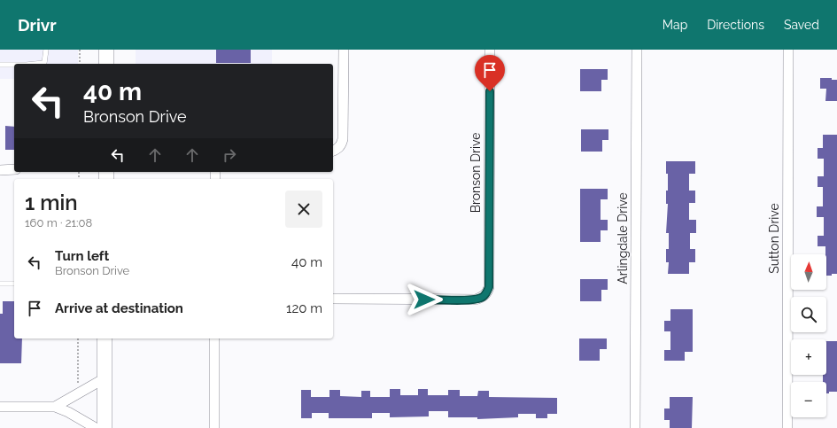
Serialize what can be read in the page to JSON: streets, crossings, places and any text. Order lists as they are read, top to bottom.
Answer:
{
  "streets": {
    "street": ["Bronson Drive", "Arlingdale Drive", "Sutton Drive"]
  },
  "north": "top",
  "page": {
    "header": "Drivr",
    "nav": ["Map", "Directions", "Saved"],
    "turn": ["40 m", "Bronson Drive"],
    "heading": ["1 min", "160 m · 21:08"],
    "list": [
      {
        "name": "Turn left",
        "note": "Bronson Drive",
        "value": "40 m"
      },
      {
        "name": "Arrive at destination",
        "value": "120 m"
      }
    ],
    "map_buttons": ["+", "−"]
  }
}
